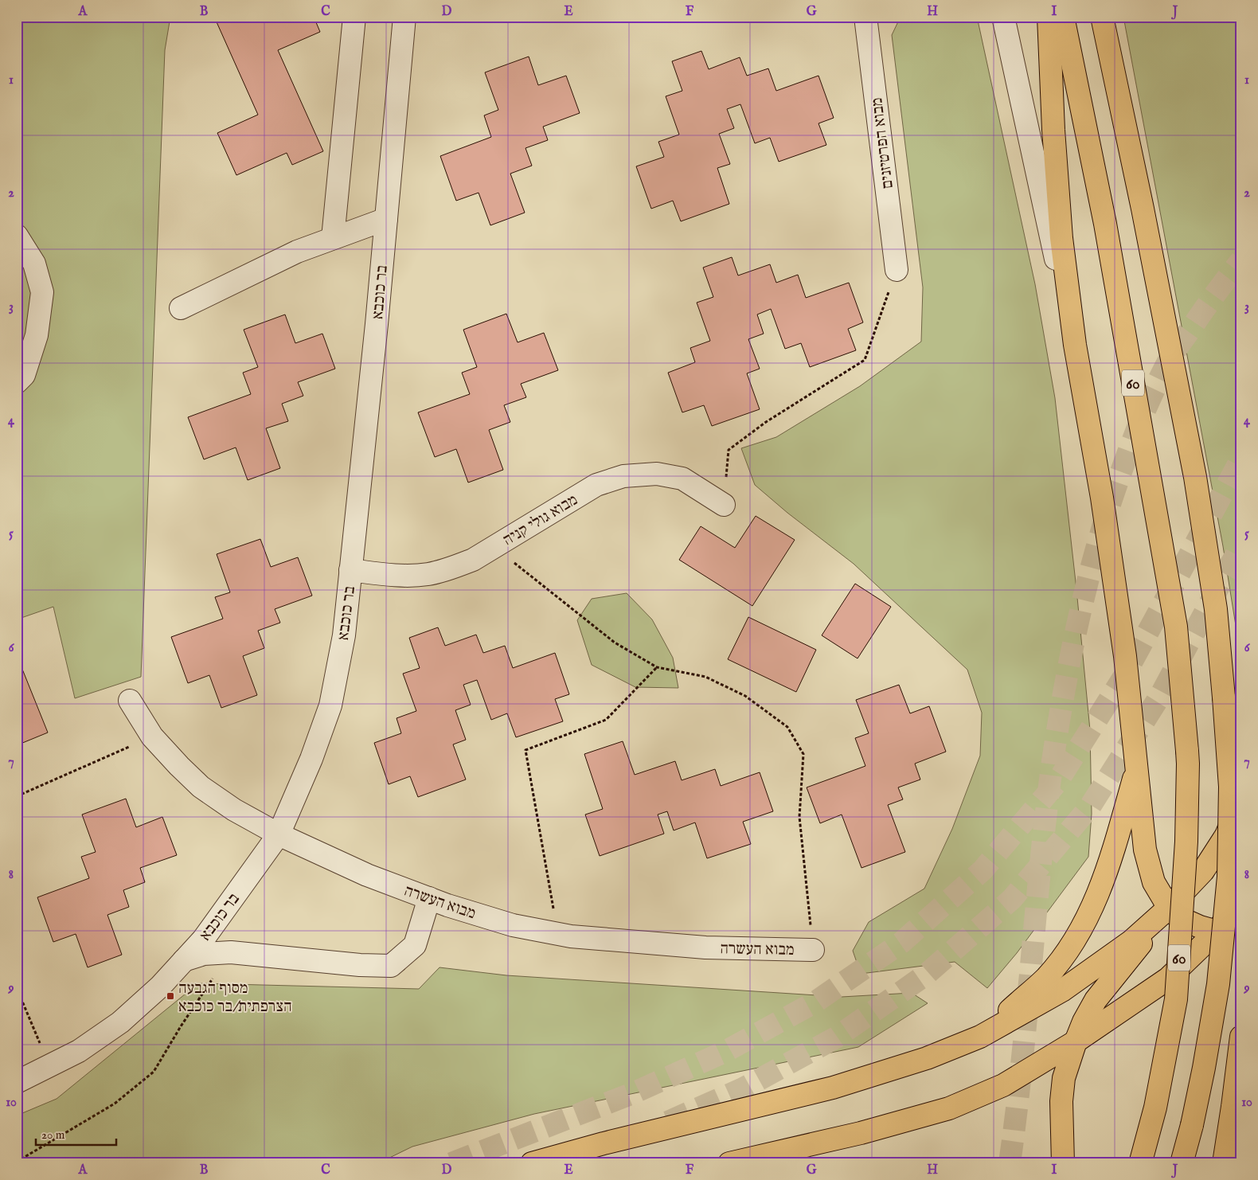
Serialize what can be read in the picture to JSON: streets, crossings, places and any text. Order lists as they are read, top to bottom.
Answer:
{
  "streets": {
    "highway": ["60"],
    "street": [
      "מבוא הפרטיזנים",
      "בר כוכבא",
      "מבוא גולי קניה",
      "מבוא העשרה"
    ]
  },
  "crossings": [
    ["בר כוכבא", "מבוא גולי קניה"],
    ["בר כוכבא", "מבוא העשרה"]
  ],
  "places": {
    "transit": ["מסוף הגבעה הצרפתית/בר כוכבא"]
  },
  "scale_bar": "20 m",
  "grid": {
    "columns": [
      "A",
      "B",
      "C",
      "D",
      "E",
      "F",
      "G",
      "H",
      "I",
      "J"
    ],
    "rows": [
      "1",
      "2",
      "3",
      "4",
      "5",
      "6",
      "7",
      "8",
      "9",
      "10"
    ]
  }
}
